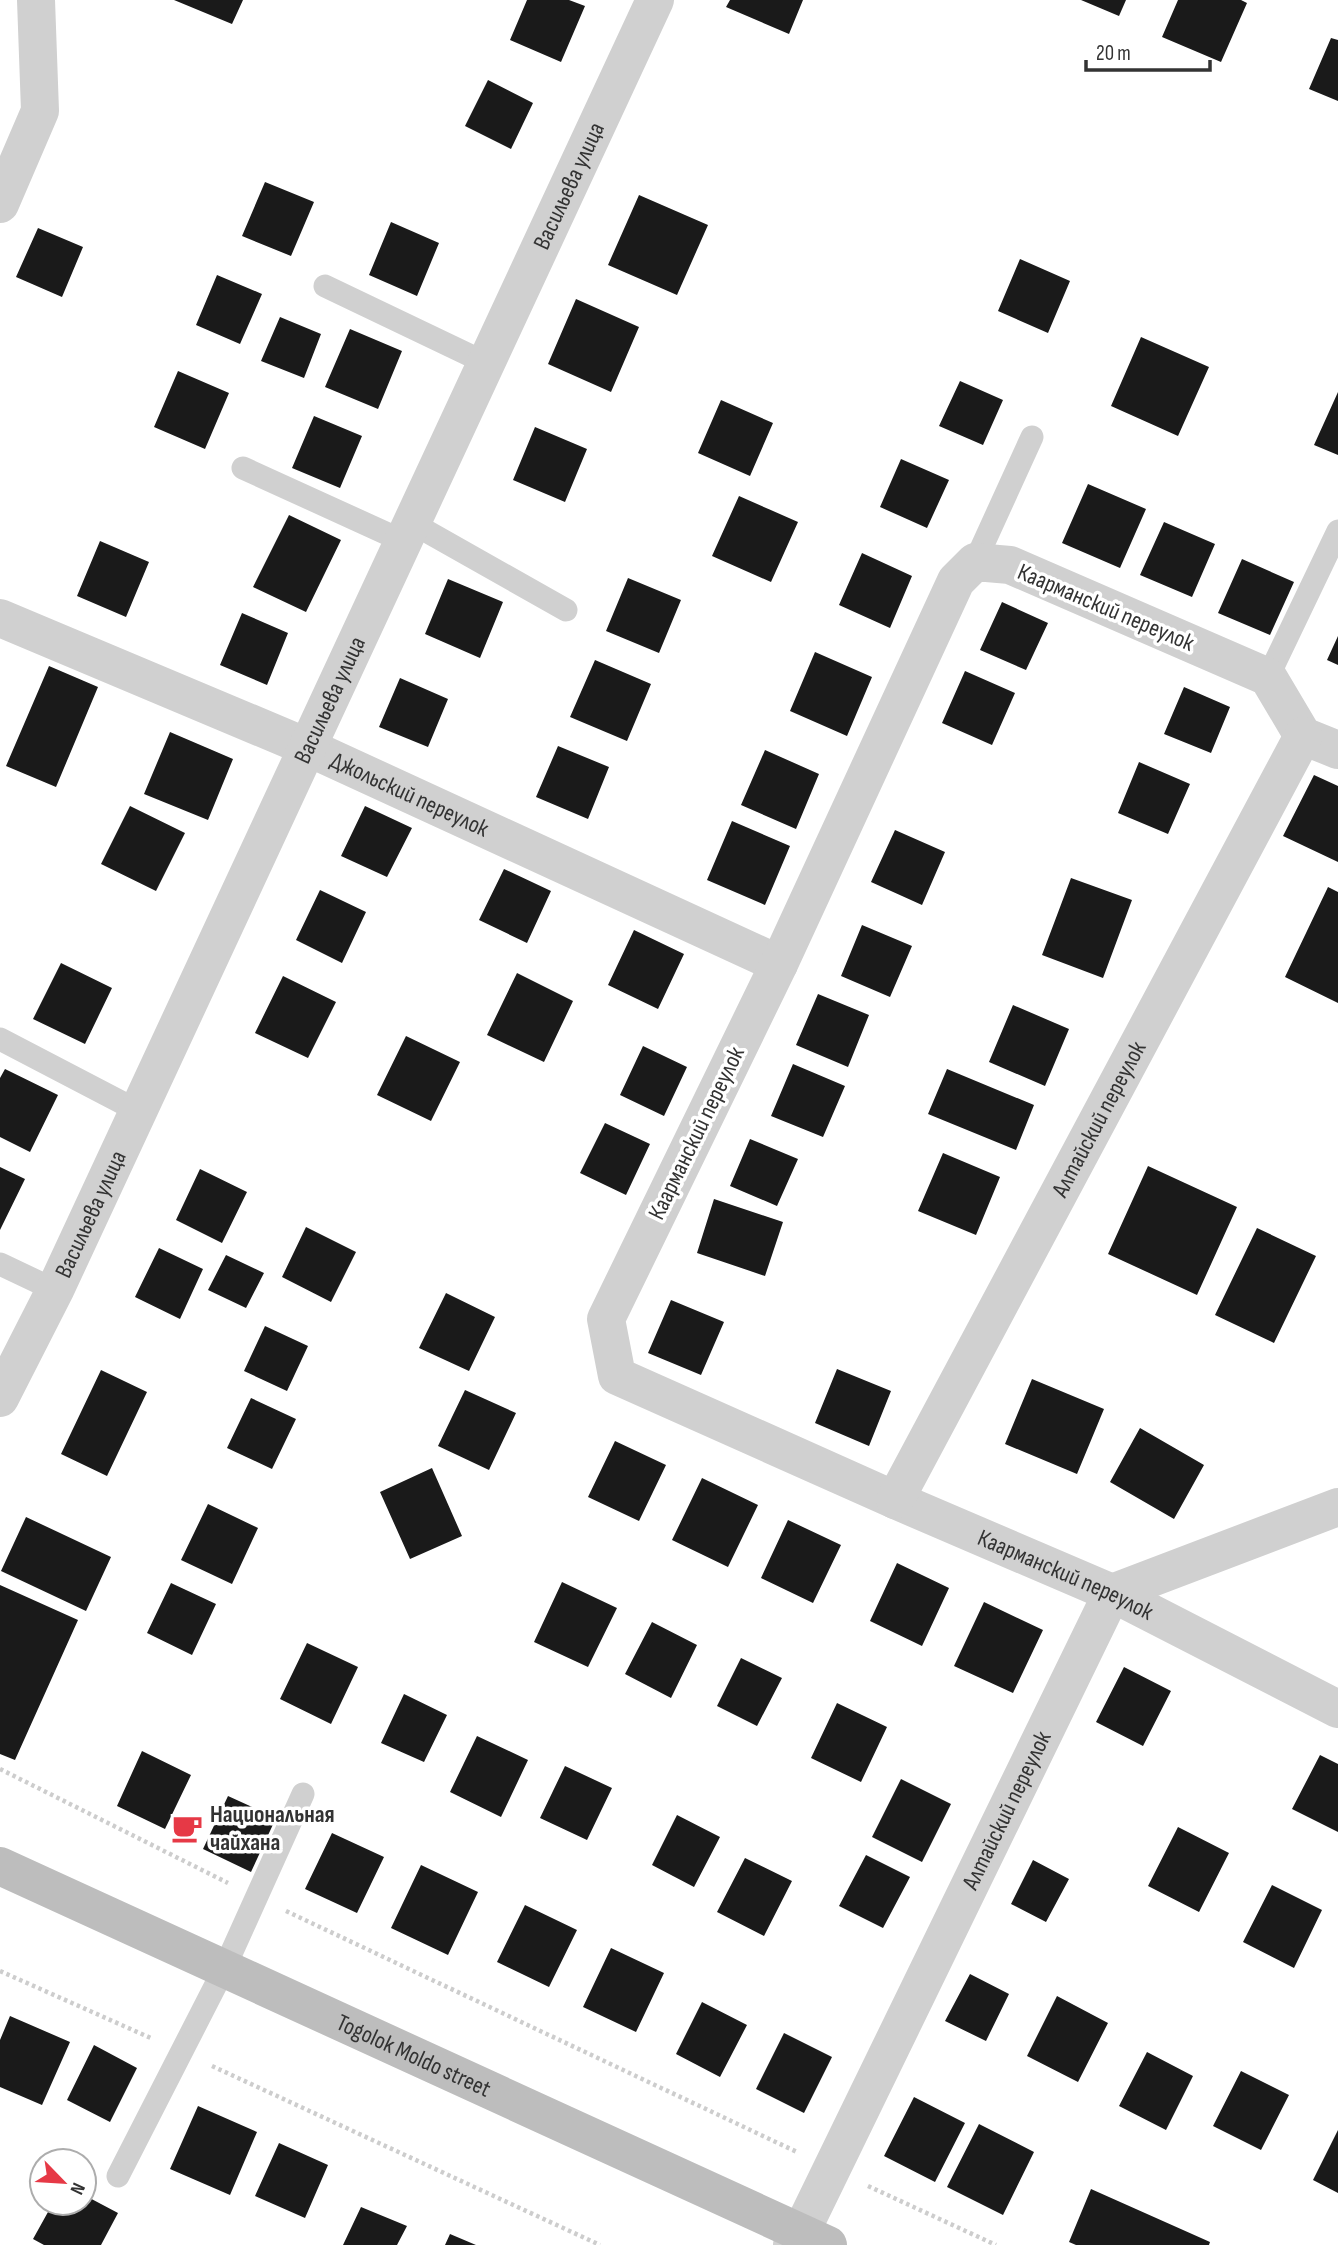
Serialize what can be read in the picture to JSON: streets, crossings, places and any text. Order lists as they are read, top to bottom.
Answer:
{
  "streets": {
    "main road": ["Togolok Moldo street"],
    "street": [
      "Васильева улица",
      "Каарманский переулок",
      "Джольский переулок",
      "Алтайский переулок"
    ]
  },
  "crossings": [
    ["Васильева улица", "Джольский переулок"],
    ["Каарманский переулок", "Джольский переулок"],
    ["Каарманский переулок", "Алтайский переулок"],
    ["Алтайский переулок", "Togolok Moldo street"]
  ],
  "places": {
    "cafe": ["Национальная чайхана"]
  },
  "scale_bar": "20 m",
  "north": "bottom right"
}
